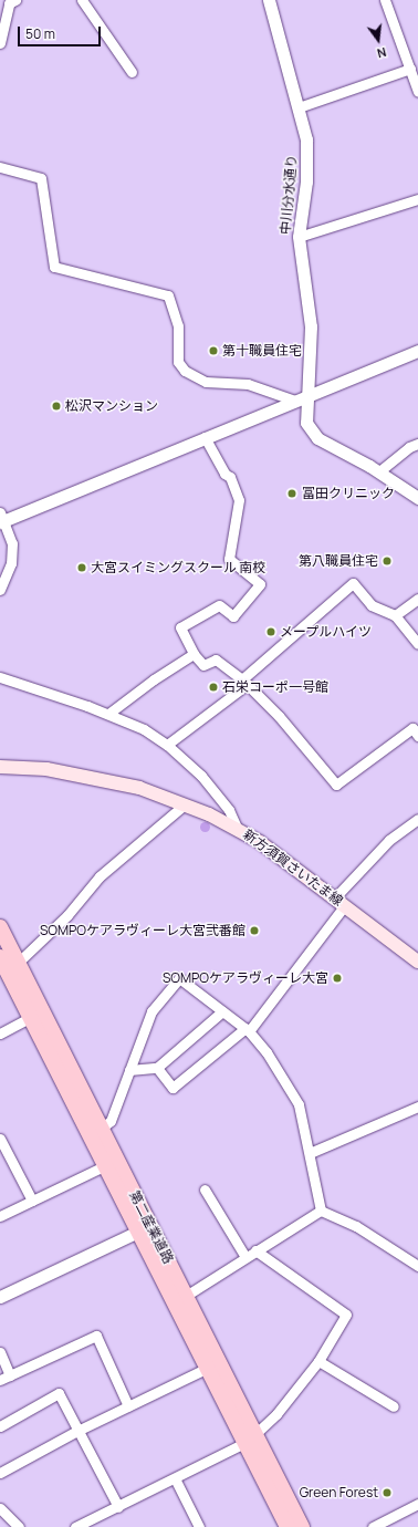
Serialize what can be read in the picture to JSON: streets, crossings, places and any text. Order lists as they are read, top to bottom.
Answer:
{
  "streets": {
    "main road": ["新方須賀さいたま線", "第二産業道路"],
    "street": ["中川分水通り"]
  },
  "places": [
    "第十職員住宅",
    "松沢マンション",
    "冨田クリニック",
    "第八職員住宅",
    "大宮スイミングスクール 南校",
    "メープルハイツ",
    "石栄コーポ一号館",
    "SOMPOケアラヴィーレ大宮弐番館",
    "SOMPOケアラヴィーレ大宮",
    "Green Forest"
  ],
  "scale_bar": "50 m",
  "north": "bottom"
}
